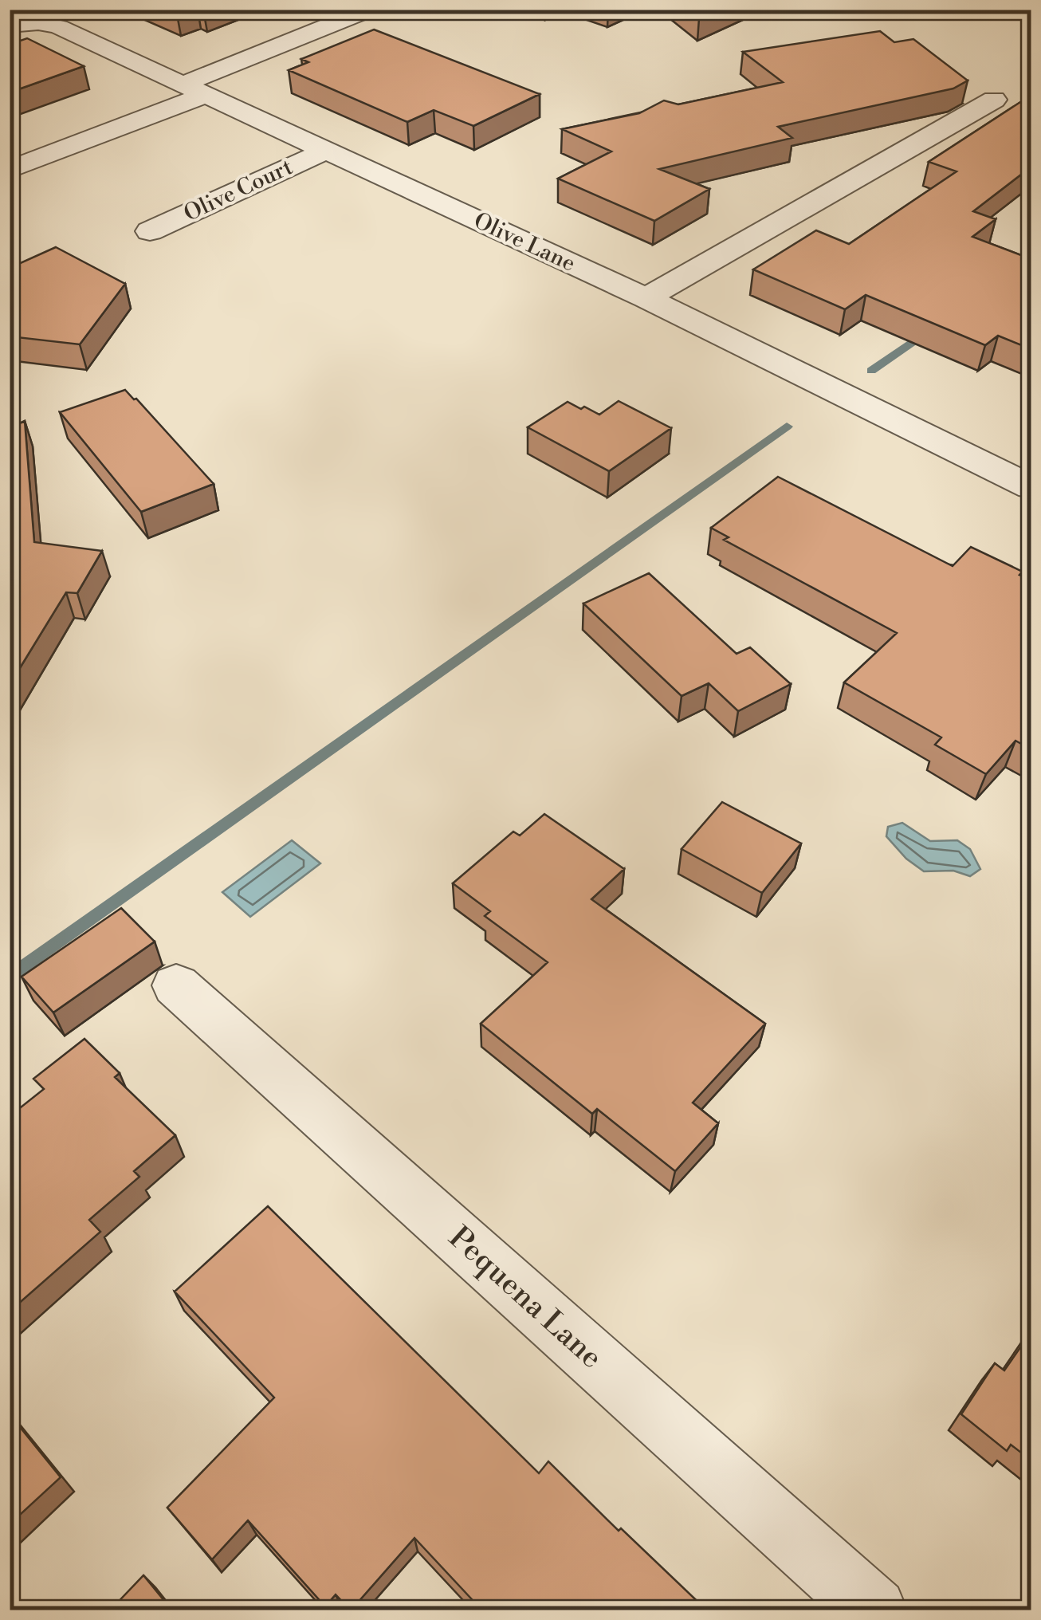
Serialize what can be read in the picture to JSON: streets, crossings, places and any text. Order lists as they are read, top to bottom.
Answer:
{
  "streets": {
    "street": ["Olive Court", "Olive Lane", "Pequena Lane"]
  },
  "crossings": [
    ["Olive Court", "Olive Lane"]
  ]
}
